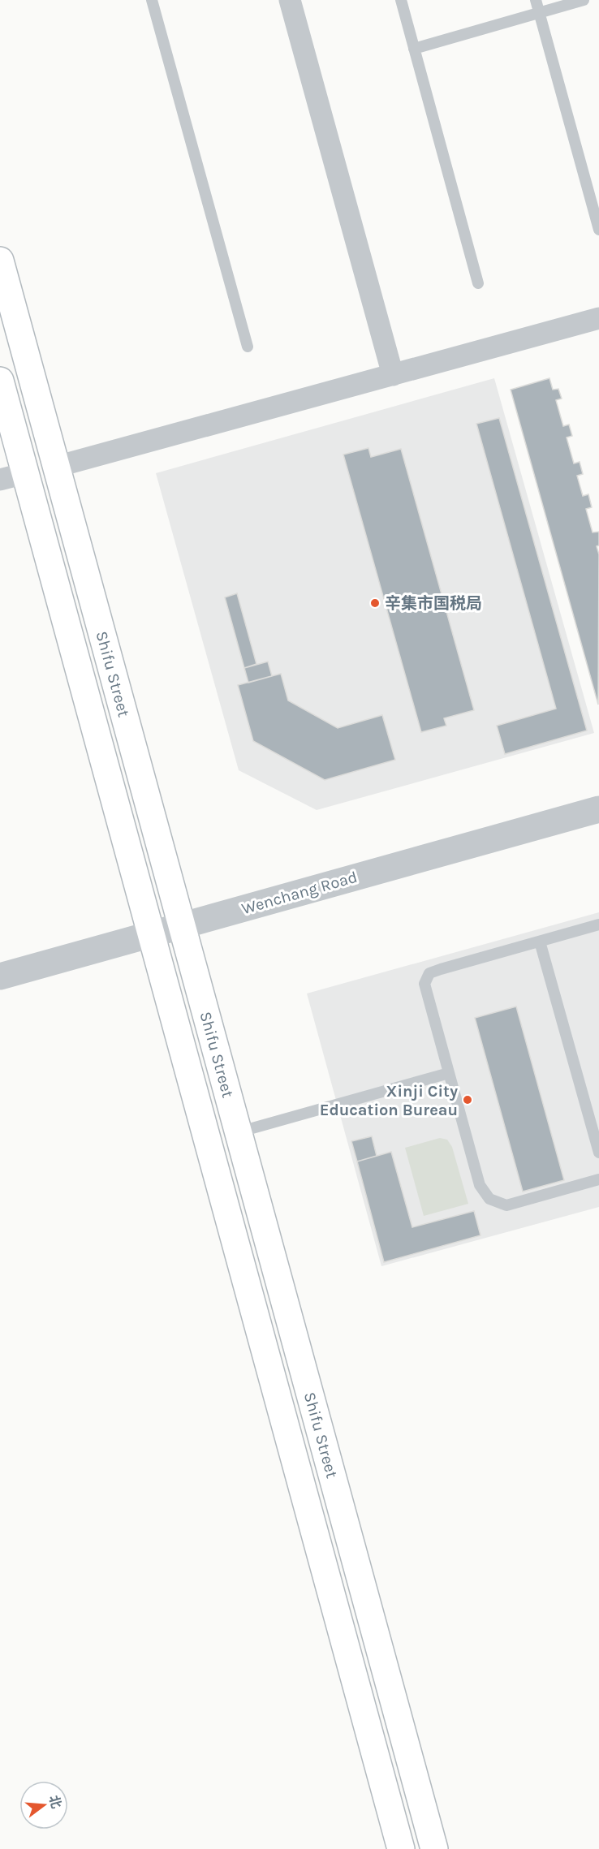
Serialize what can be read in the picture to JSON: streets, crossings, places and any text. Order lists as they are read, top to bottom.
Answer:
{
  "streets": {
    "main road": ["Shifu Street"],
    "street": ["Wenchang Road"]
  },
  "crossings": [
    ["Shifu Street", "Wenchang Road"]
  ],
  "places": ["辛集市国税局", "Xinji City Education Bureau"],
  "north": "right"
}
